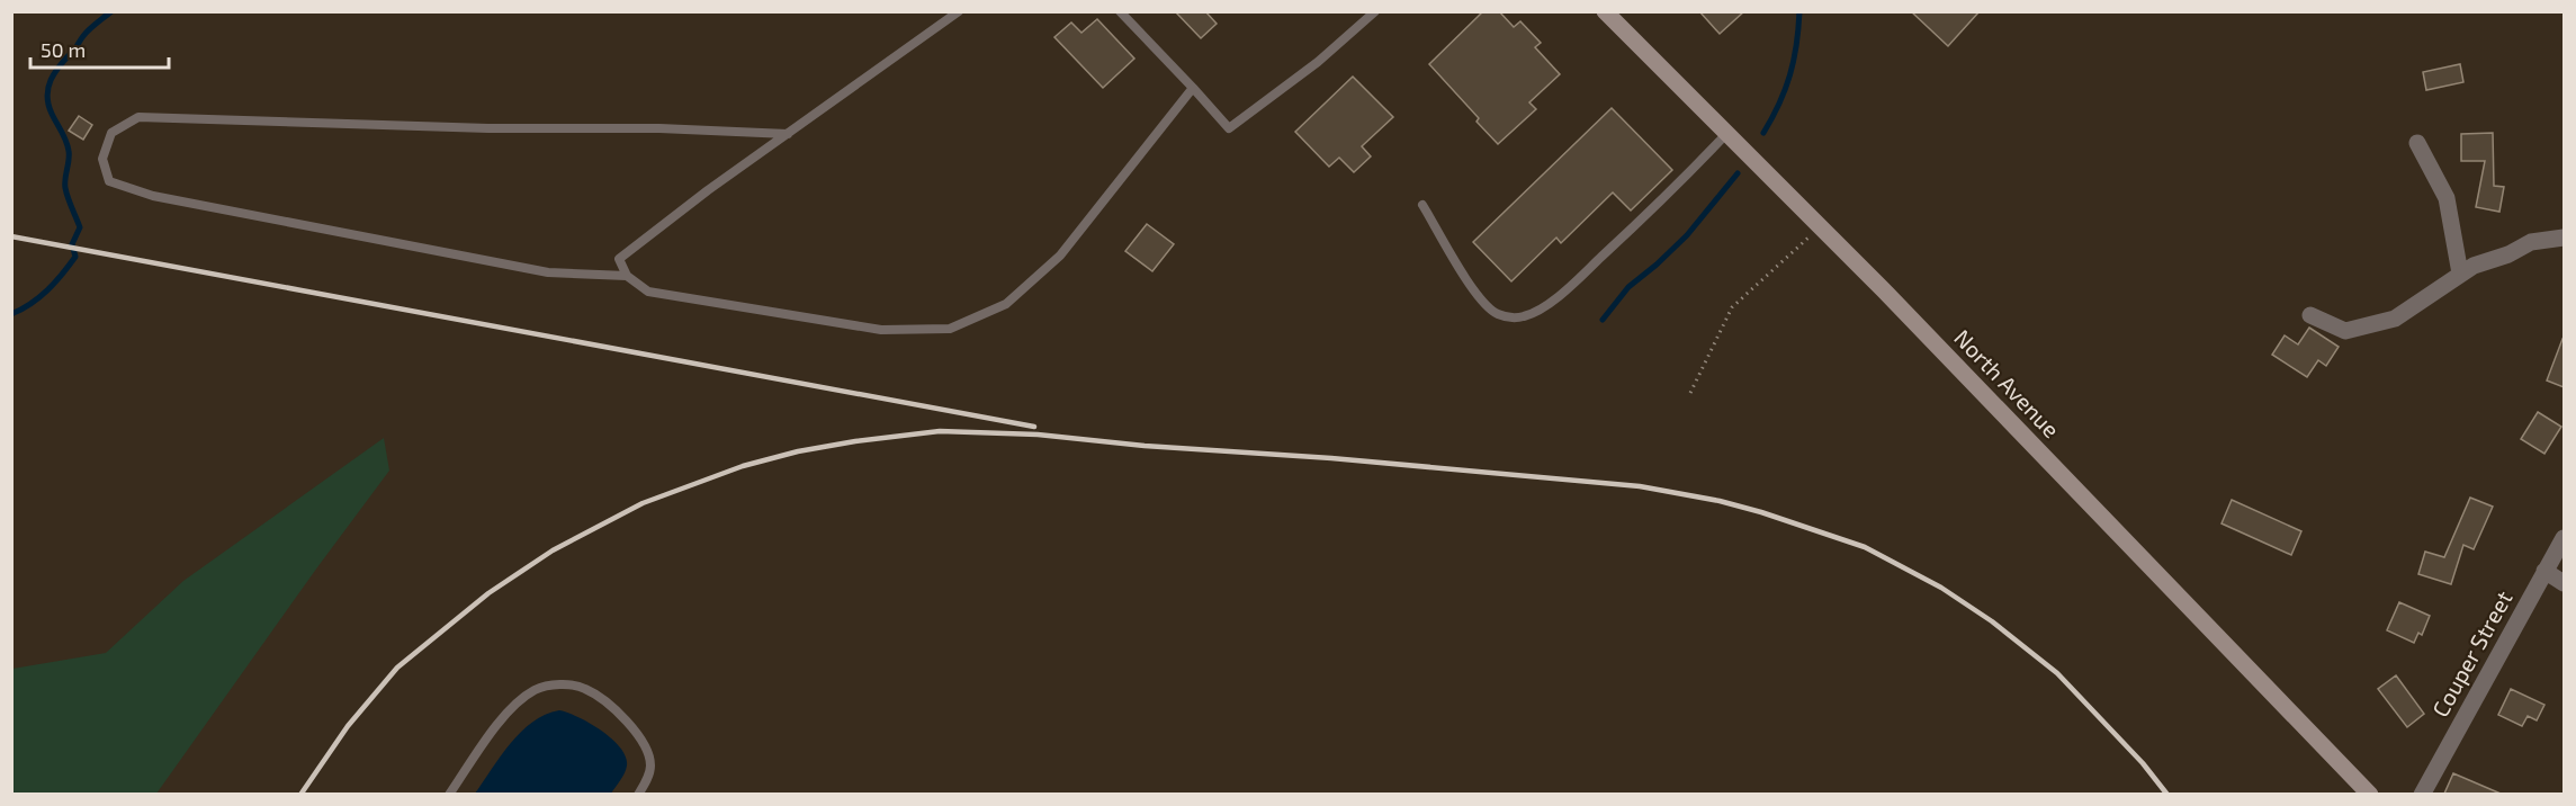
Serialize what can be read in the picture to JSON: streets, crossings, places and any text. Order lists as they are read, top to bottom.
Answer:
{
  "streets": {
    "street": ["North Avenue", "Couper Street"]
  },
  "scale_bar": "50 m"
}
